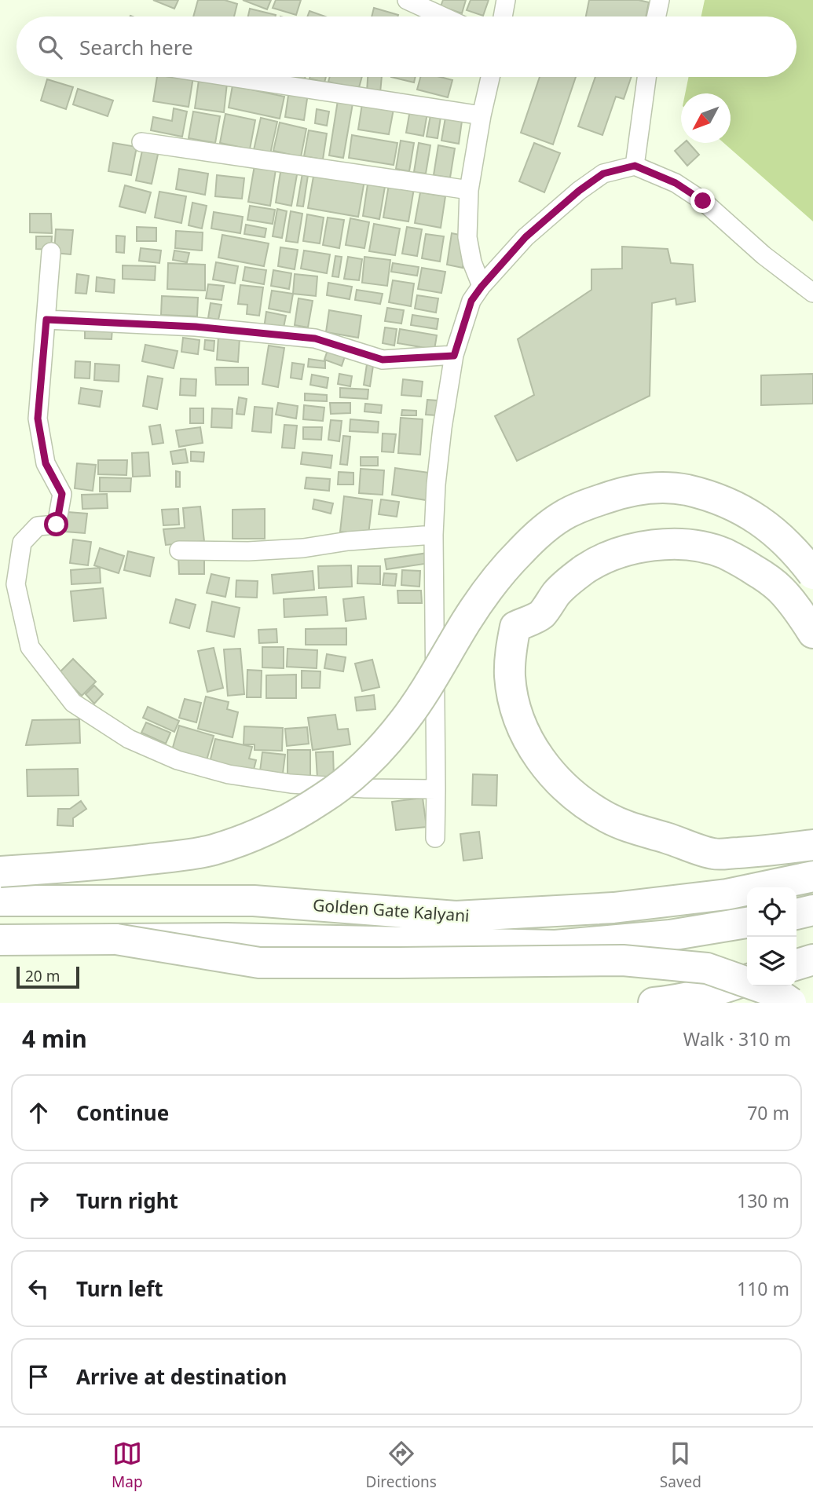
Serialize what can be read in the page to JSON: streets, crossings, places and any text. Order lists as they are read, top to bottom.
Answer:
{
  "streets": {
    "highway": ["Golden Gate Kalyani"]
  },
  "scale_bar": "20 m",
  "north": "bottom left",
  "page": {
    "search": "Search here",
    "scale": "20 m",
    "heading": ["4 min", "Walk · 310 m"],
    "list": [
      ["Continue", "70 m"],
      ["Turn right", "130 m"],
      ["Turn left", "110 m"],
      "Arrive at destination"
    ],
    "nav": ["Map", "Directions", "Saved"]
  }
}
